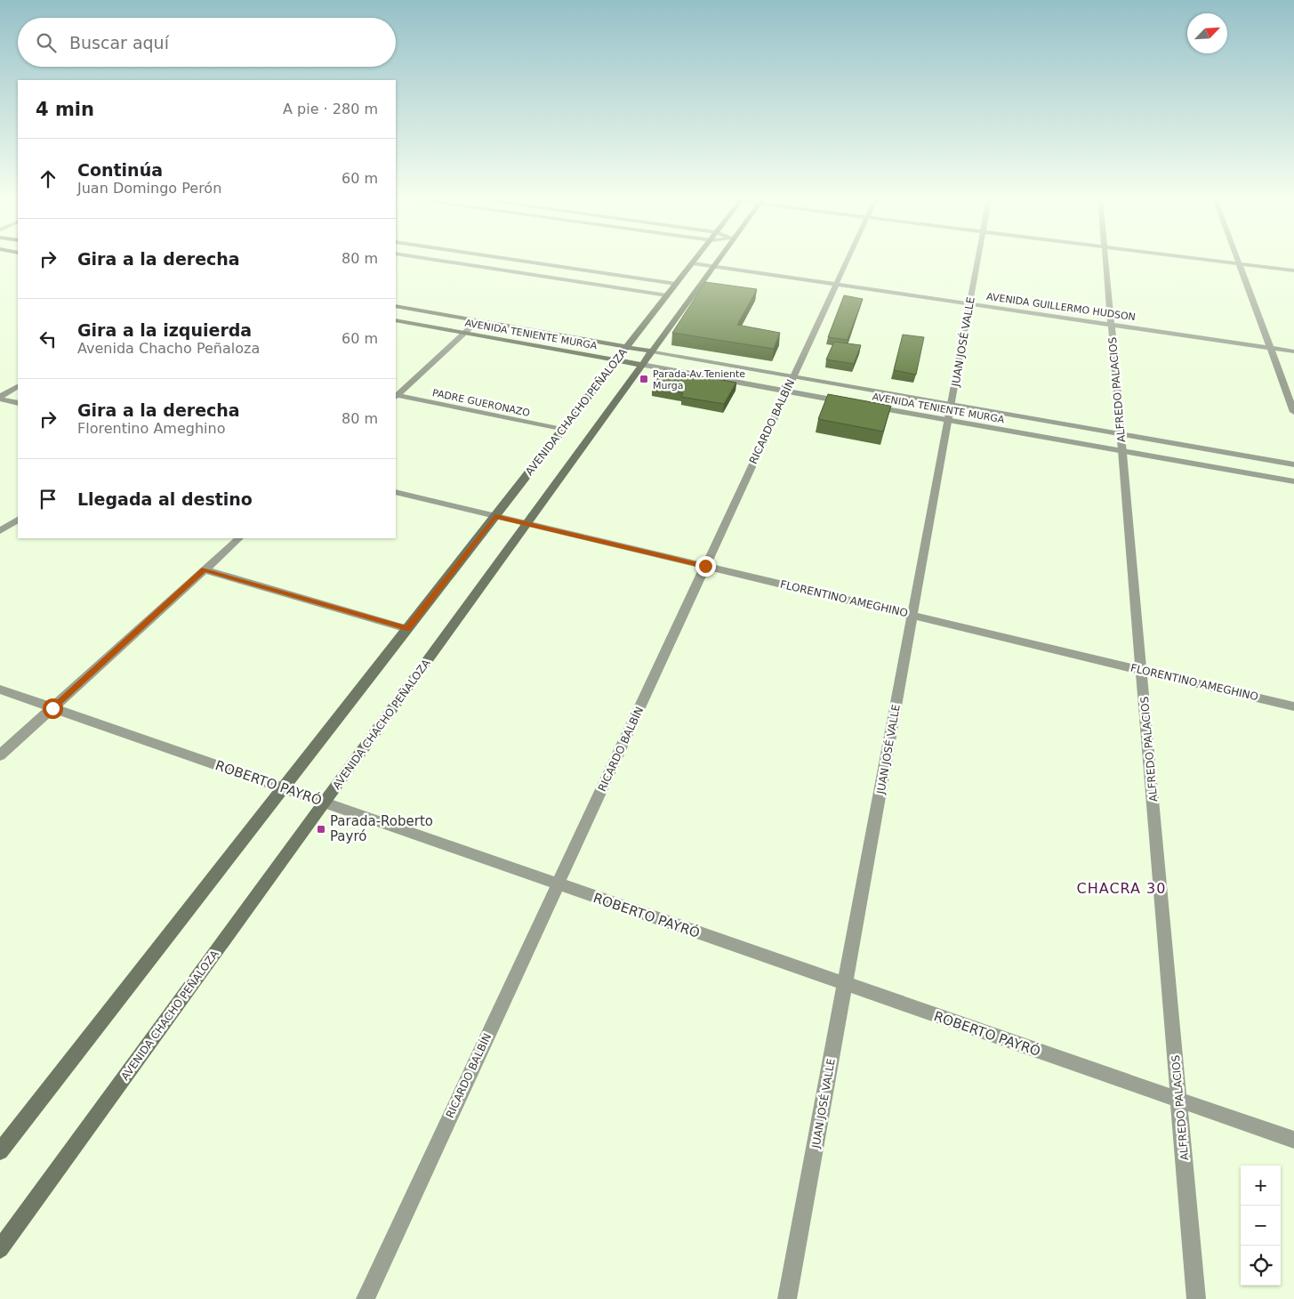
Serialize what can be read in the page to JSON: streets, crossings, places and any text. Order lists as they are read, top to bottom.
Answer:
{
  "streets": {
    "main road": ["AVENIDA TENIENTE MURGA", "AVENIDA CHACHO PEÑALOZA"],
    "street": [
      "AVENIDA GUILLERMO HUDSON",
      "JUAN JOSÉ VALLE",
      "ALFREDO PALACIOS",
      "PADRE GUERONAZO",
      "RICARDO BALBÍN",
      "FLORENTINO AMEGHINO",
      "ROBERTO PAYRÓ"
    ]
  },
  "crossings": [
    ["AVENIDA GUILLERMO HUDSON", "JUAN JOSÉ VALLE"],
    ["AVENIDA GUILLERMO HUDSON", "ALFREDO PALACIOS"],
    ["AVENIDA GUILLERMO HUDSON", "AVENIDA CHACHO PEÑALOZA"],
    ["AVENIDA GUILLERMO HUDSON", "RICARDO BALBÍN"],
    ["AVENIDA TENIENTE MURGA", "JUAN JOSÉ VALLE"],
    ["AVENIDA TENIENTE MURGA", "ALFREDO PALACIOS"],
    ["AVENIDA TENIENTE MURGA", "AVENIDA CHACHO PEÑALOZA"],
    ["AVENIDA TENIENTE MURGA", "RICARDO BALBÍN"],
    ["JUAN JOSÉ VALLE", "FLORENTINO AMEGHINO"],
    ["JUAN JOSÉ VALLE", "ROBERTO PAYRÓ"],
    ["ALFREDO PALACIOS", "FLORENTINO AMEGHINO"],
    ["ALFREDO PALACIOS", "ROBERTO PAYRÓ"],
    ["PADRE GUERONAZO", "AVENIDA CHACHO PEÑALOZA"],
    ["AVENIDA CHACHO PEÑALOZA", "FLORENTINO AMEGHINO"],
    ["AVENIDA CHACHO PEÑALOZA", "ROBERTO PAYRÓ"],
    ["RICARDO BALBÍN", "FLORENTINO AMEGHINO"],
    ["RICARDO BALBÍN", "ROBERTO PAYRÓ"]
  ],
  "districts": ["CHACRA 30"],
  "places": {
    "transit": ["Parada-Av.Teniente Murga", "Parada-Roberto Payró"]
  },
  "north": "top right",
  "page": {
    "search": "Buscar aquí",
    "heading": ["4 min", "A pie · 280 m"],
    "list": [
      ["Continúa", "Juan Domingo Perón", "60 m"],
      ["Gira a la derecha", "80 m"],
      ["Gira a la izquierda", "Avenida Chacho Peñaloza", "60 m"],
      ["Gira a la derecha", "Florentino Ameghino", "80 m"],
      "Llegada al destino"
    ],
    "map_buttons": ["+", "−"]
  }
}
